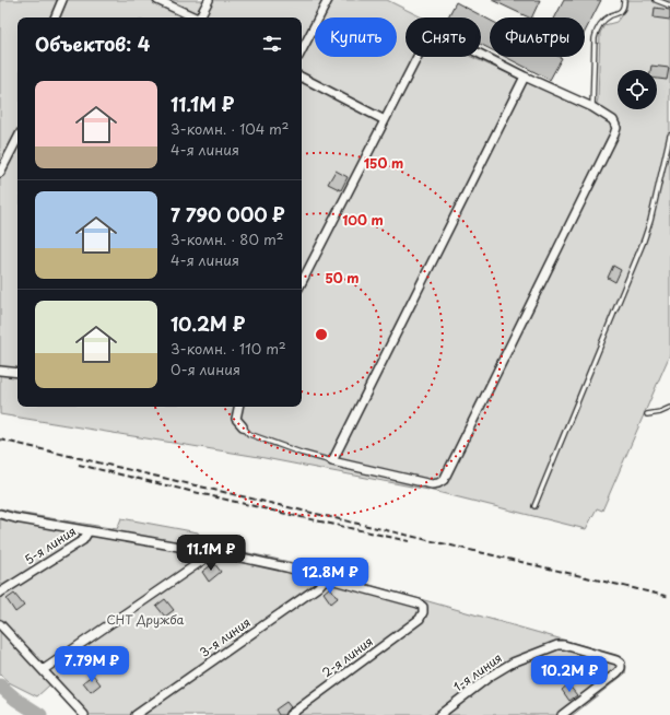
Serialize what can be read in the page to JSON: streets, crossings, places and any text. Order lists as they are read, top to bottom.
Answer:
{
  "streets": {
    "street": [
      "5-я линия",
      "3-я линия",
      "2-я линия",
      "1-я линия"
    ]
  },
  "crossings": [
    ["3-я линия", "2-я линия"]
  ],
  "parks": ["СНТ Дружба"],
  "page": {
    "chip": ["Купить", "Снять", "Фильтры"],
    "heading": "Объектов: 4",
    "list": [
      {
        "name": "11.1M ₽",
        "note": "3-комн. · 104 m² · 4-я линия"
      },
      {
        "name": "7 790 000 ₽",
        "note": "3-комн. · 80 m² · 4-я линия"
      },
      {
        "name": "10.2M ₽",
        "note": "3-комн. · 110 m² · 0-я линия"
      }
    ],
    "price": [
      "11.1M ₽",
      "12.8M ₽",
      "7.79M ₽",
      "10.2M ₽"
    ]
  },
  "rings": ["150 m", "100 m", "50 m"]
}
